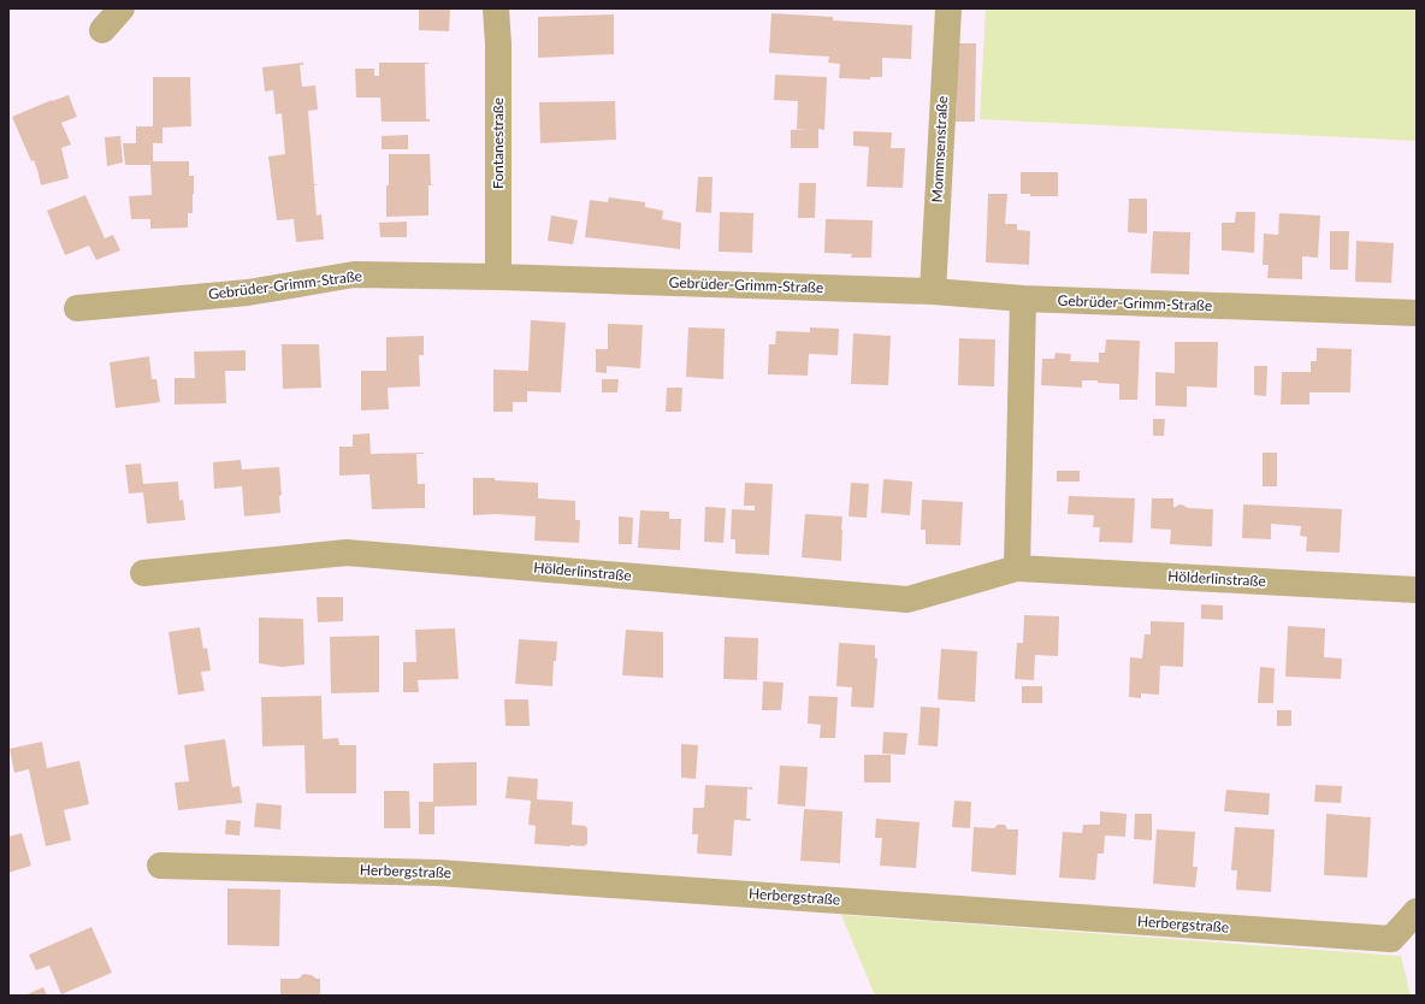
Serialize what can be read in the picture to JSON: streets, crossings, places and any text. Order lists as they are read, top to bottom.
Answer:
{
  "streets": {
    "street": [
      "Fontanestraße",
      "Mommsenstraße",
      "Gebrüder-Grimm-Straße",
      "Hölderlinstraße",
      "Herbergstraße"
    ]
  },
  "crossings": [
    ["Fontanestraße", "Gebrüder-Grimm-Straße"],
    ["Mommsenstraße", "Gebrüder-Grimm-Straße"]
  ]
}
